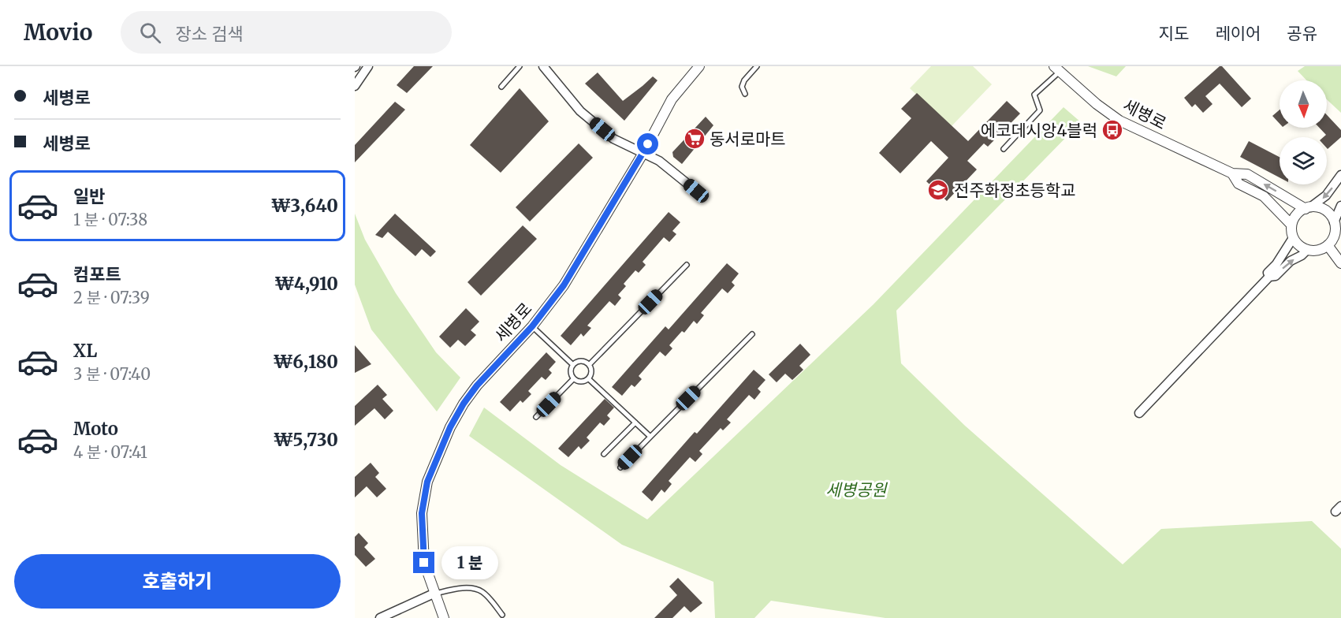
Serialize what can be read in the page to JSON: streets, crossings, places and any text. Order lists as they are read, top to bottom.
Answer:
{
  "streets": {
    "street": ["세병로"]
  },
  "parks": ["세병공원"],
  "places": {
    "bus stop": ["에코데시앙4블럭"],
    "supermarket": ["동서로마트"],
    "school or university": ["전주화정초등학교"]
  },
  "north": "bottom",
  "page": {
    "header": "Movio",
    "search": "장소 검색",
    "nav": ["지도", "레이어", "공유"],
    "banner": ["세병로", "세병로"],
    "list": [
      {
        "name": "일반",
        "note": "1 분 · 07:38",
        "value": "₩3,640"
      },
      {
        "name": "컴포트",
        "note": "2 분 · 07:39",
        "value": "₩4,910"
      },
      {
        "name": "XL",
        "note": "3 분 · 07:40",
        "value": "₩6,180"
      },
      {
        "name": "Moto",
        "note": "4 분 · 07:41",
        "value": "₩5,730"
      }
    ],
    "buttons": "호출하기",
    "bubble": "1 분"
  }
}
